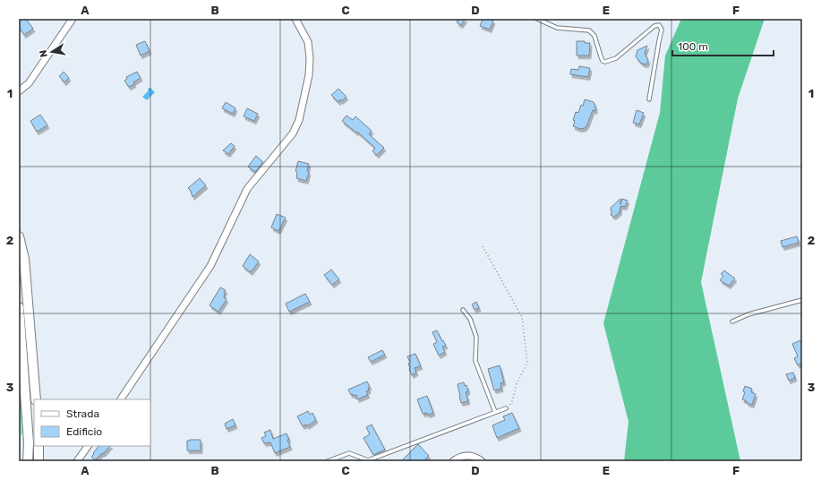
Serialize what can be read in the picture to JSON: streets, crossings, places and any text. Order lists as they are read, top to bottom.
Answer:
{
  "legend": ["Strada", "Edificio"],
  "scale_bar": "100 m",
  "north": "left",
  "grid": {
    "columns": [
      "A",
      "B",
      "C",
      "D",
      "E",
      "F"
    ],
    "rows": ["1", "2", "3"]
  }
}
